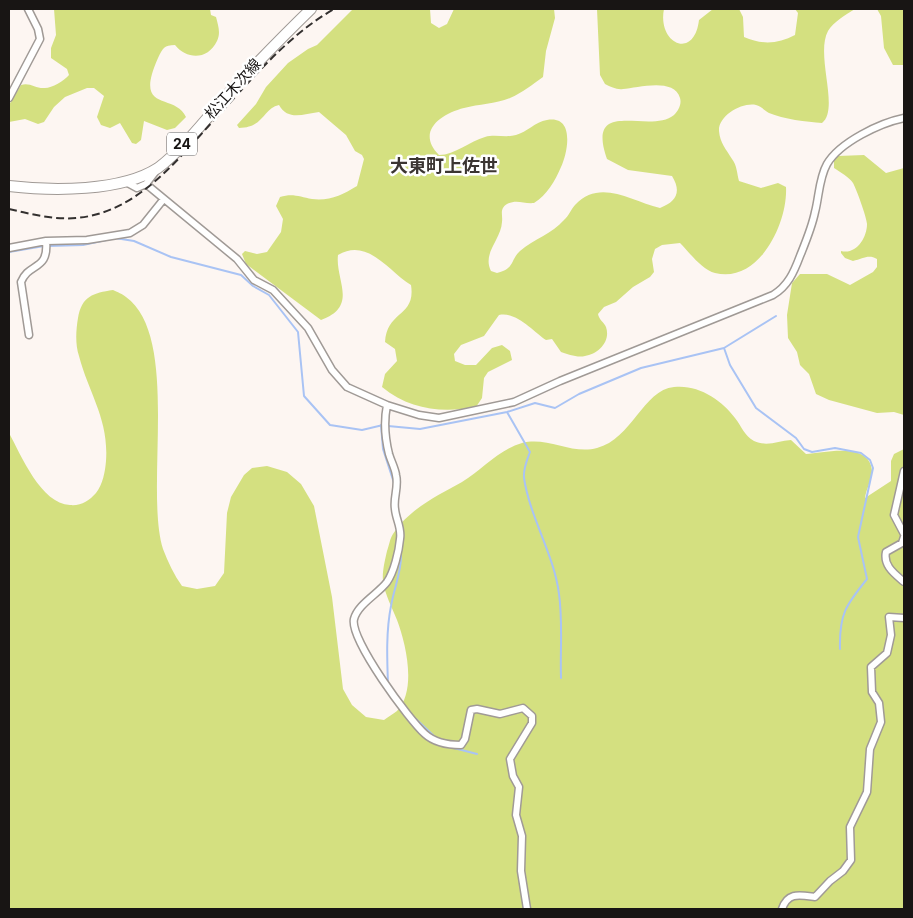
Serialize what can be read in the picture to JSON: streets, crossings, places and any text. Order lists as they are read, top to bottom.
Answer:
{
  "streets": {
    "main road": ["松江木次線", "24"]
  },
  "districts": ["大東町上佐世"]
}
